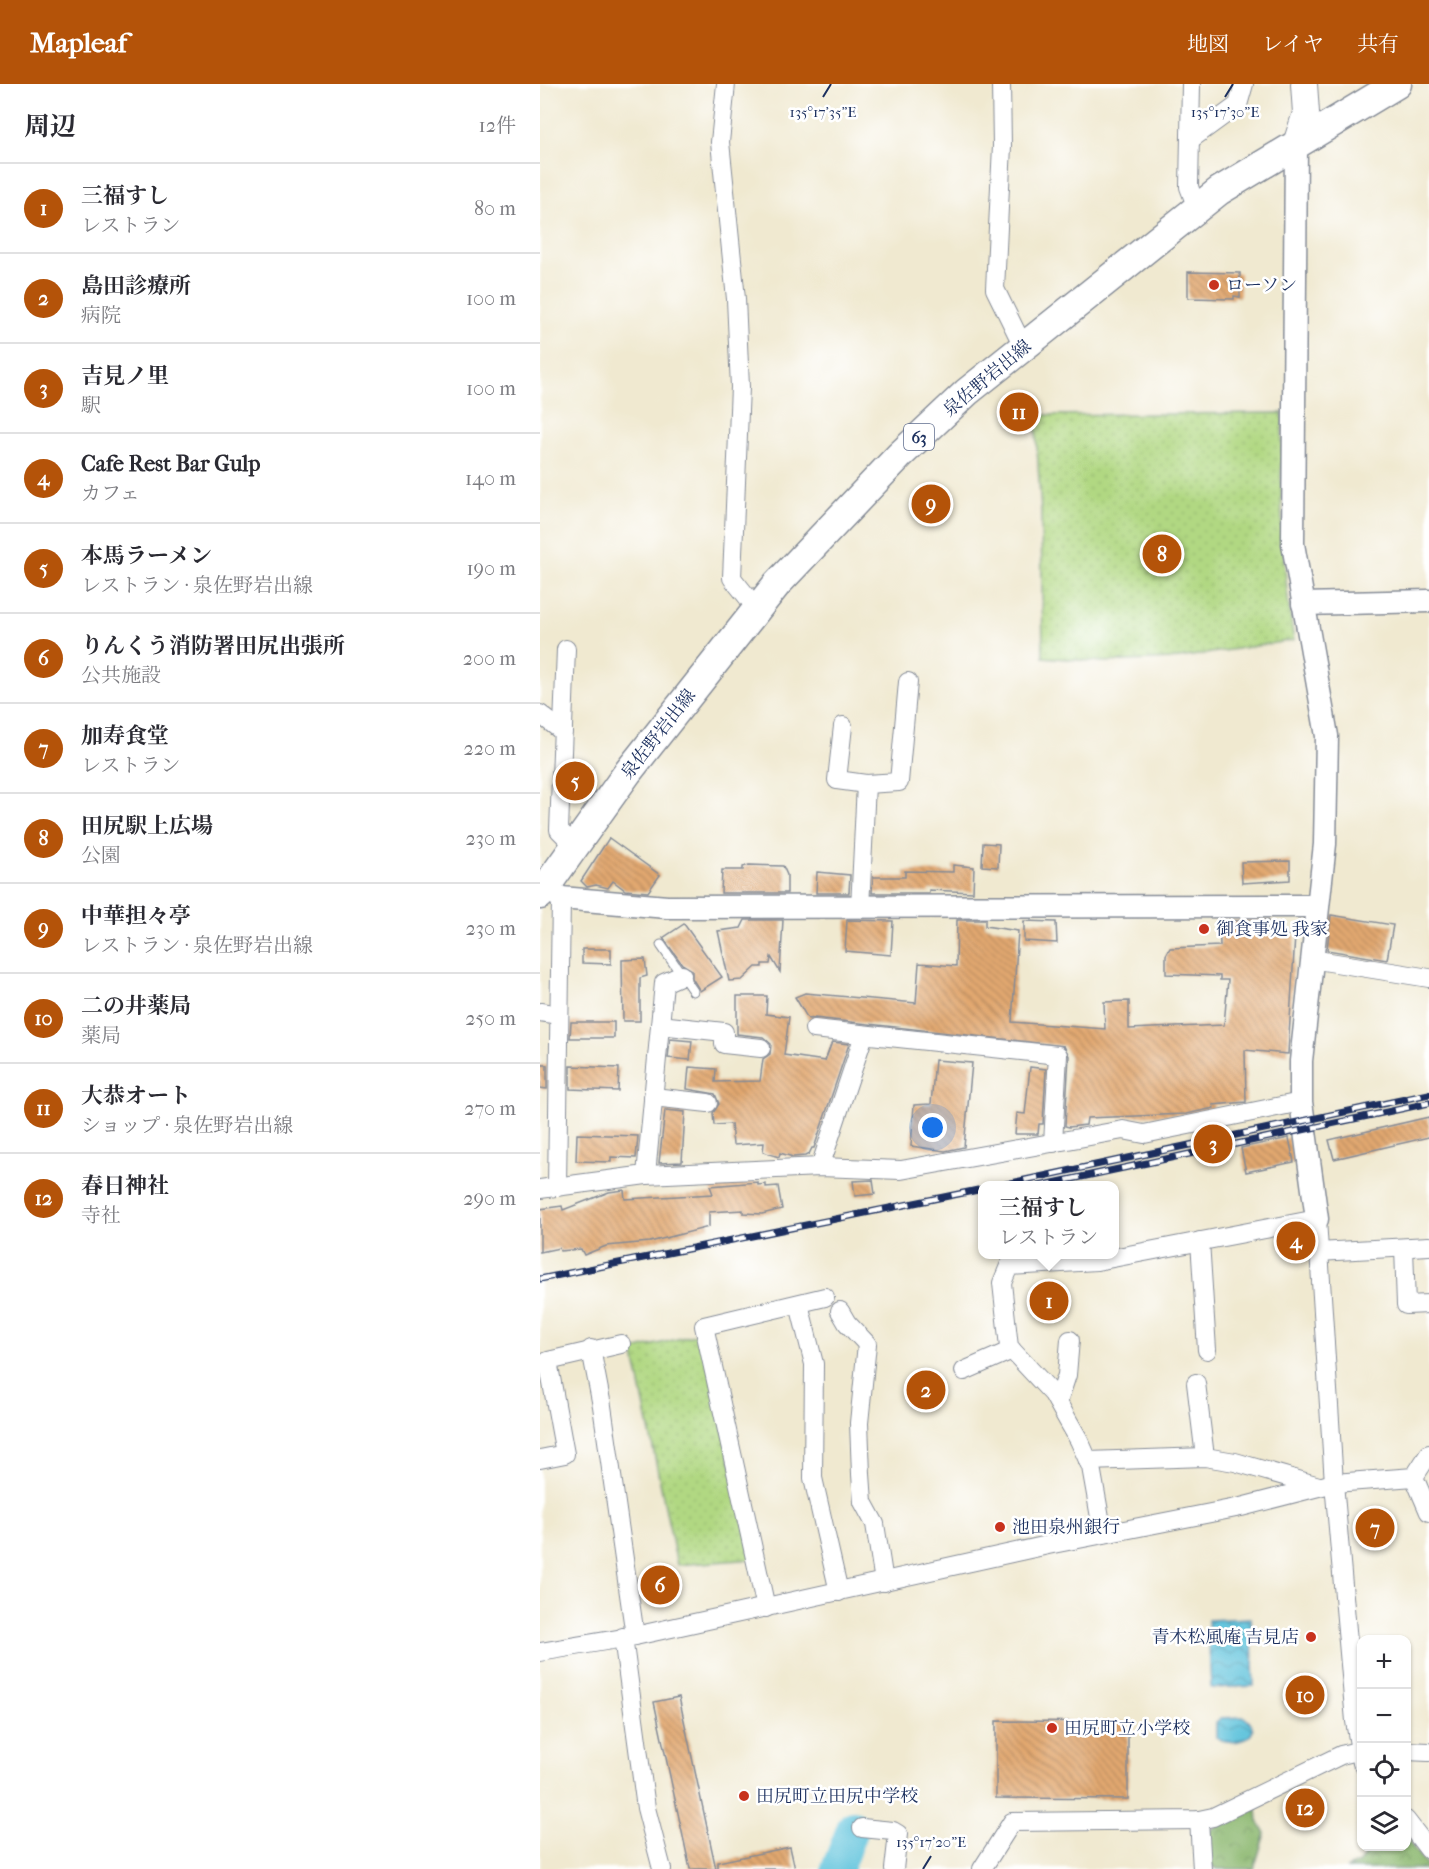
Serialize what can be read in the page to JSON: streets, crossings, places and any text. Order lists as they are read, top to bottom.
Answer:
{
  "streets": {
    "main road": ["泉佐野岩出線", "63"]
  },
  "places": [
    "ローソン",
    "御食事処 我家",
    "池田泉州銀行",
    "青木松風庵 吉見店",
    "田尻町立小学校",
    "田尻町立田尻中学校"
  ],
  "page": {
    "header": "Mapleaf",
    "nav": ["地図", "レイヤ", "共有"],
    "heading": ["周辺", "12件"],
    "list": [
      {
        "mark": "1",
        "name": "三福すし",
        "note": "レストラン",
        "value": "80 m"
      },
      {
        "mark": "2",
        "name": "島田診療所",
        "note": "病院",
        "value": "100 m"
      },
      {
        "mark": "3",
        "name": "吉見ノ里",
        "note": "駅",
        "value": "100 m"
      },
      {
        "mark": "4",
        "name": "Cafe Rest Bar Gulp",
        "note": "カフェ",
        "value": "140 m"
      },
      {
        "mark": "5",
        "name": "本馬ラーメン",
        "note": "レストラン · 泉佐野岩出線",
        "value": "190 m"
      },
      {
        "mark": "6",
        "name": "りんくう消防署田尻出張所",
        "note": "公共施設",
        "value": "200 m"
      },
      {
        "mark": "7",
        "name": "加寿食堂",
        "note": "レストラン",
        "value": "220 m"
      },
      {
        "mark": "8",
        "name": "田尻駅上広場",
        "note": "公園",
        "value": "230 m"
      },
      {
        "mark": "9",
        "name": "中華担々亭",
        "note": "レストラン · 泉佐野岩出線",
        "value": "230 m"
      },
      {
        "mark": "10",
        "name": "二の井薬局",
        "note": "薬局",
        "value": "250 m"
      },
      {
        "mark": "11",
        "name": "大恭オート",
        "note": "ショップ · 泉佐野岩出線",
        "value": "270 m"
      },
      {
        "mark": "12",
        "name": "春日神社",
        "note": "寺社",
        "value": "290 m"
      }
    ],
    "pins": [
      "11",
      "9",
      "8",
      "5",
      "3",
      "4",
      "1",
      "2",
      "7",
      "6",
      "10",
      "12"
    ],
    "popup": ["三福すし", "レストラン"],
    "map_buttons": ["+", "−"]
  },
  "coordinates": ["135°17'35\"E", "135°17'30\"E", "135°17'20\"E"]
}
